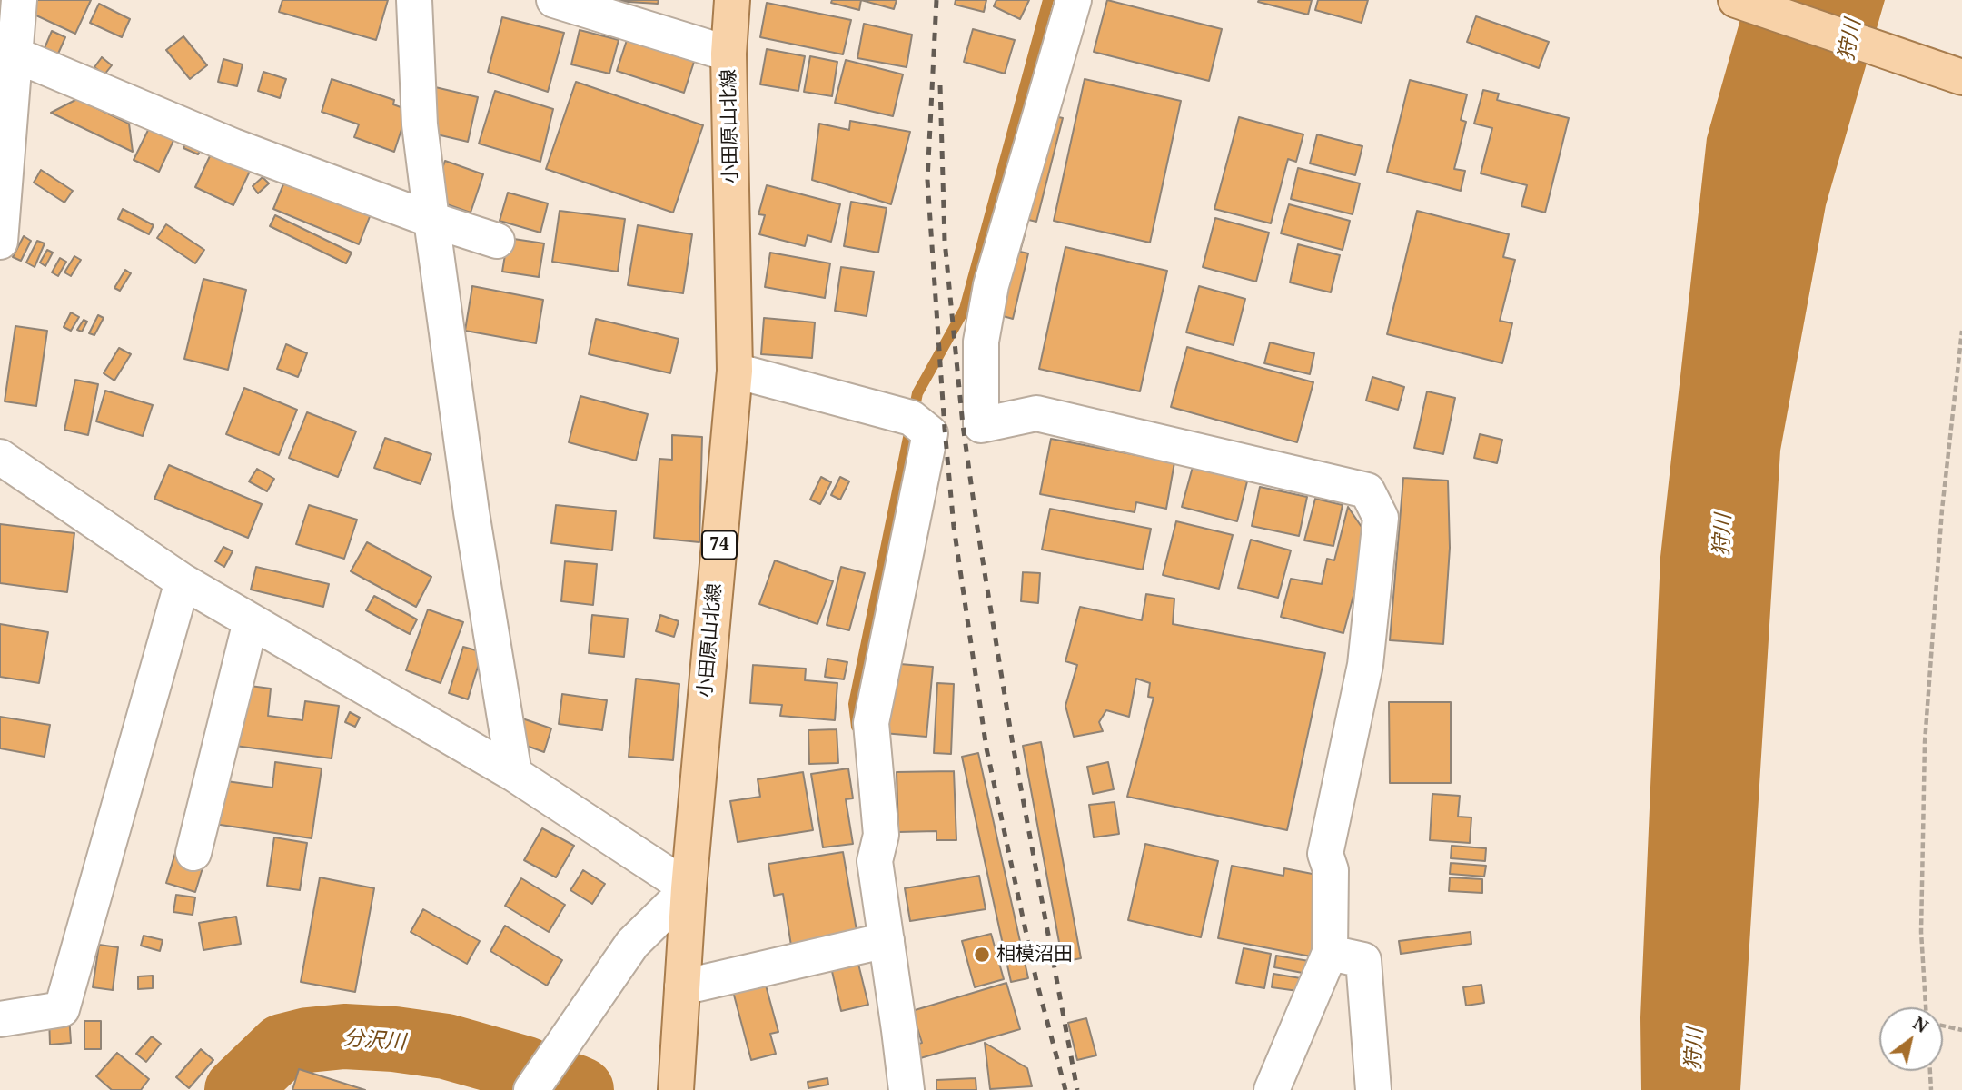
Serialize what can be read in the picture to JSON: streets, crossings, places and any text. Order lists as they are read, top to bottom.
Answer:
{
  "streets": {
    "main road": ["小田原山北線", "74"]
  },
  "water": ["狩川", "分沢川"],
  "places": ["相模沼田"],
  "north": "top right"
}
